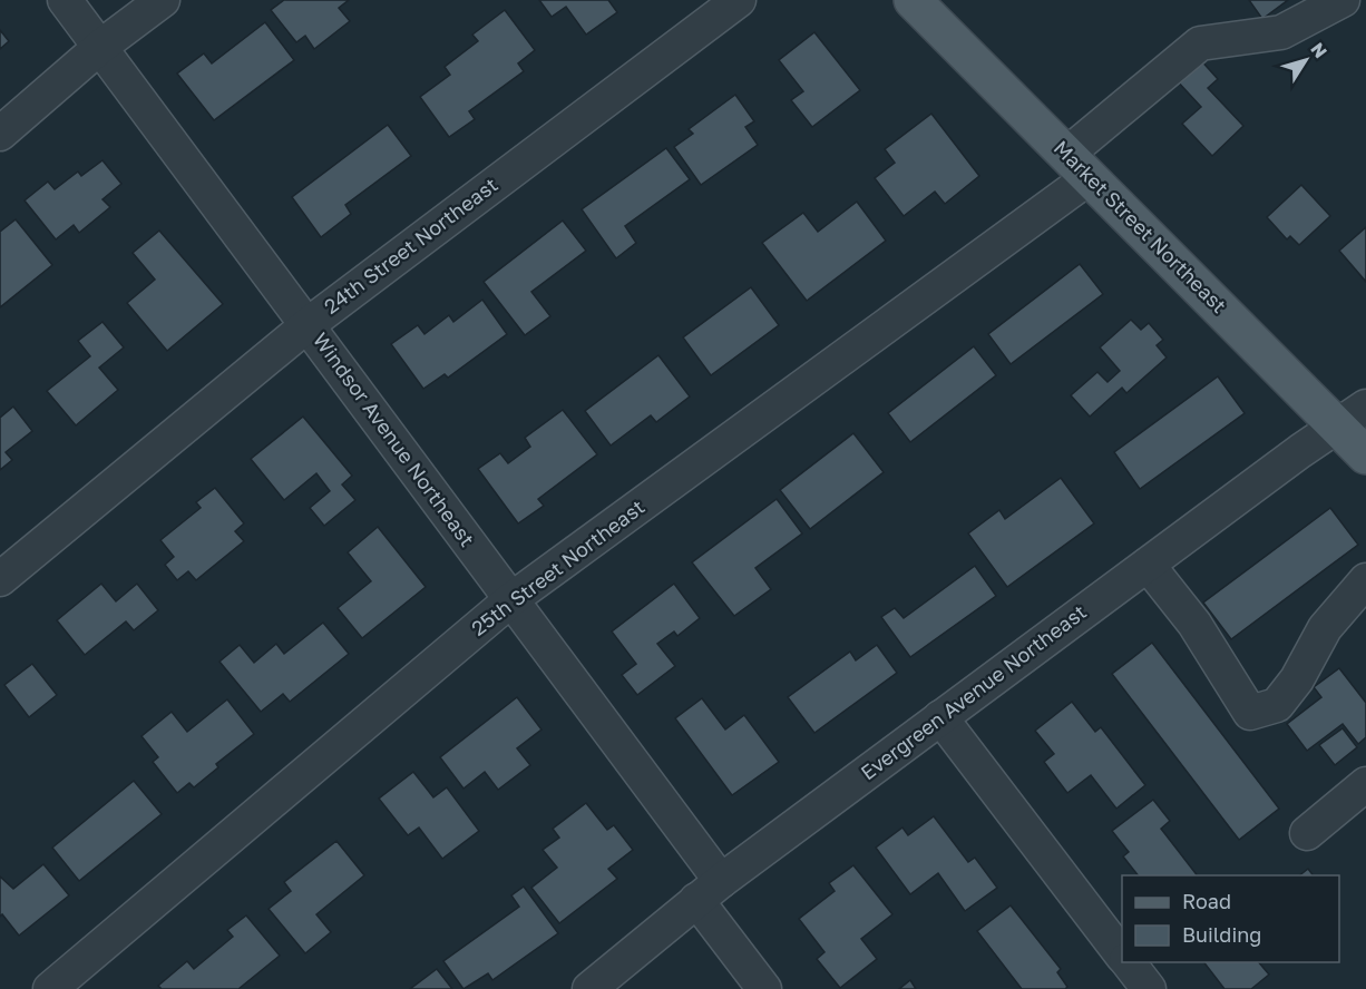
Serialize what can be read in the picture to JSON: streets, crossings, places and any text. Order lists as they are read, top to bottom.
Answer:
{
  "streets": {
    "main road": ["Market Street Northeast"],
    "street": [
      "24th Street Northeast",
      "Windsor Avenue Northeast",
      "25th Street Northeast",
      "Evergreen Avenue Northeast"
    ]
  },
  "crossings": [
    ["Market Street Northeast", "25th Street Northeast"],
    ["Market Street Northeast", "Evergreen Avenue Northeast"],
    ["24th Street Northeast", "Windsor Avenue Northeast"],
    ["Windsor Avenue Northeast", "25th Street Northeast"],
    ["Windsor Avenue Northeast", "Evergreen Avenue Northeast"]
  ],
  "legend": ["Road", "Building"],
  "north": "top right"
}
